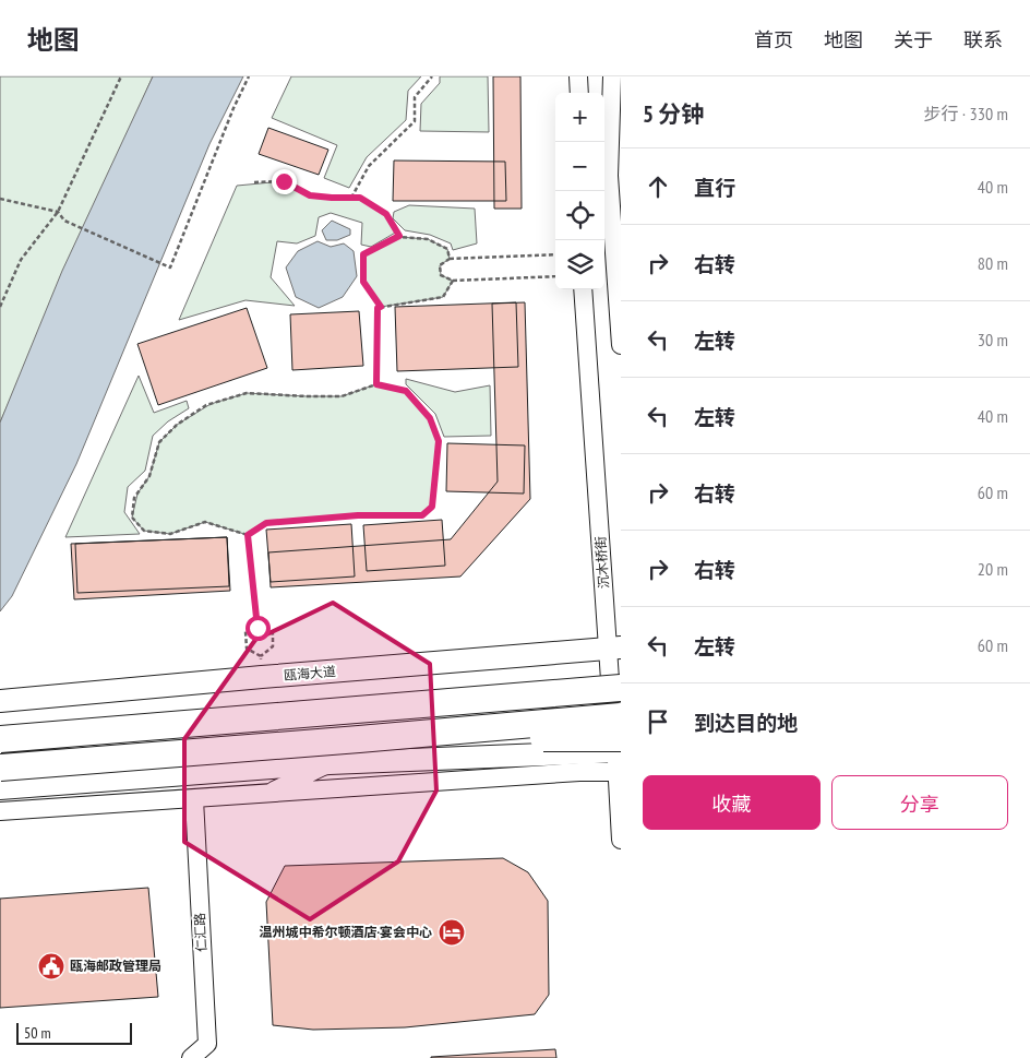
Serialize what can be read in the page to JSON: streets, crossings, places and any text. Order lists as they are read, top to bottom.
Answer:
{
  "streets": {
    "main road": ["瓯海大道"],
    "street": ["沉木桥街", "仁汇路"]
  },
  "crossings": [
    ["沉木桥街", "瓯海大道"]
  ],
  "places": {
    "hotel": ["温州城中希尔顿酒店·宴会中心"],
    "public building": ["瓯海邮政管理局"]
  },
  "scale_bar": "50 m",
  "page": {
    "header": "地图",
    "nav": [
      "首页",
      "地图",
      "关于",
      "联系"
    ],
    "heading": ["5 分钟", "步行 · 330 m"],
    "map_buttons": ["+", "−"],
    "list": [
      ["直行", "40 m"],
      ["右转", "80 m"],
      ["左转", "30 m"],
      ["左转", "40 m"],
      ["右转", "60 m"],
      ["右转", "20 m"],
      ["左转", "60 m"],
      "到达目的地"
    ],
    "buttons": ["收藏", "分享"],
    "scale": "50 m"
  }
}
